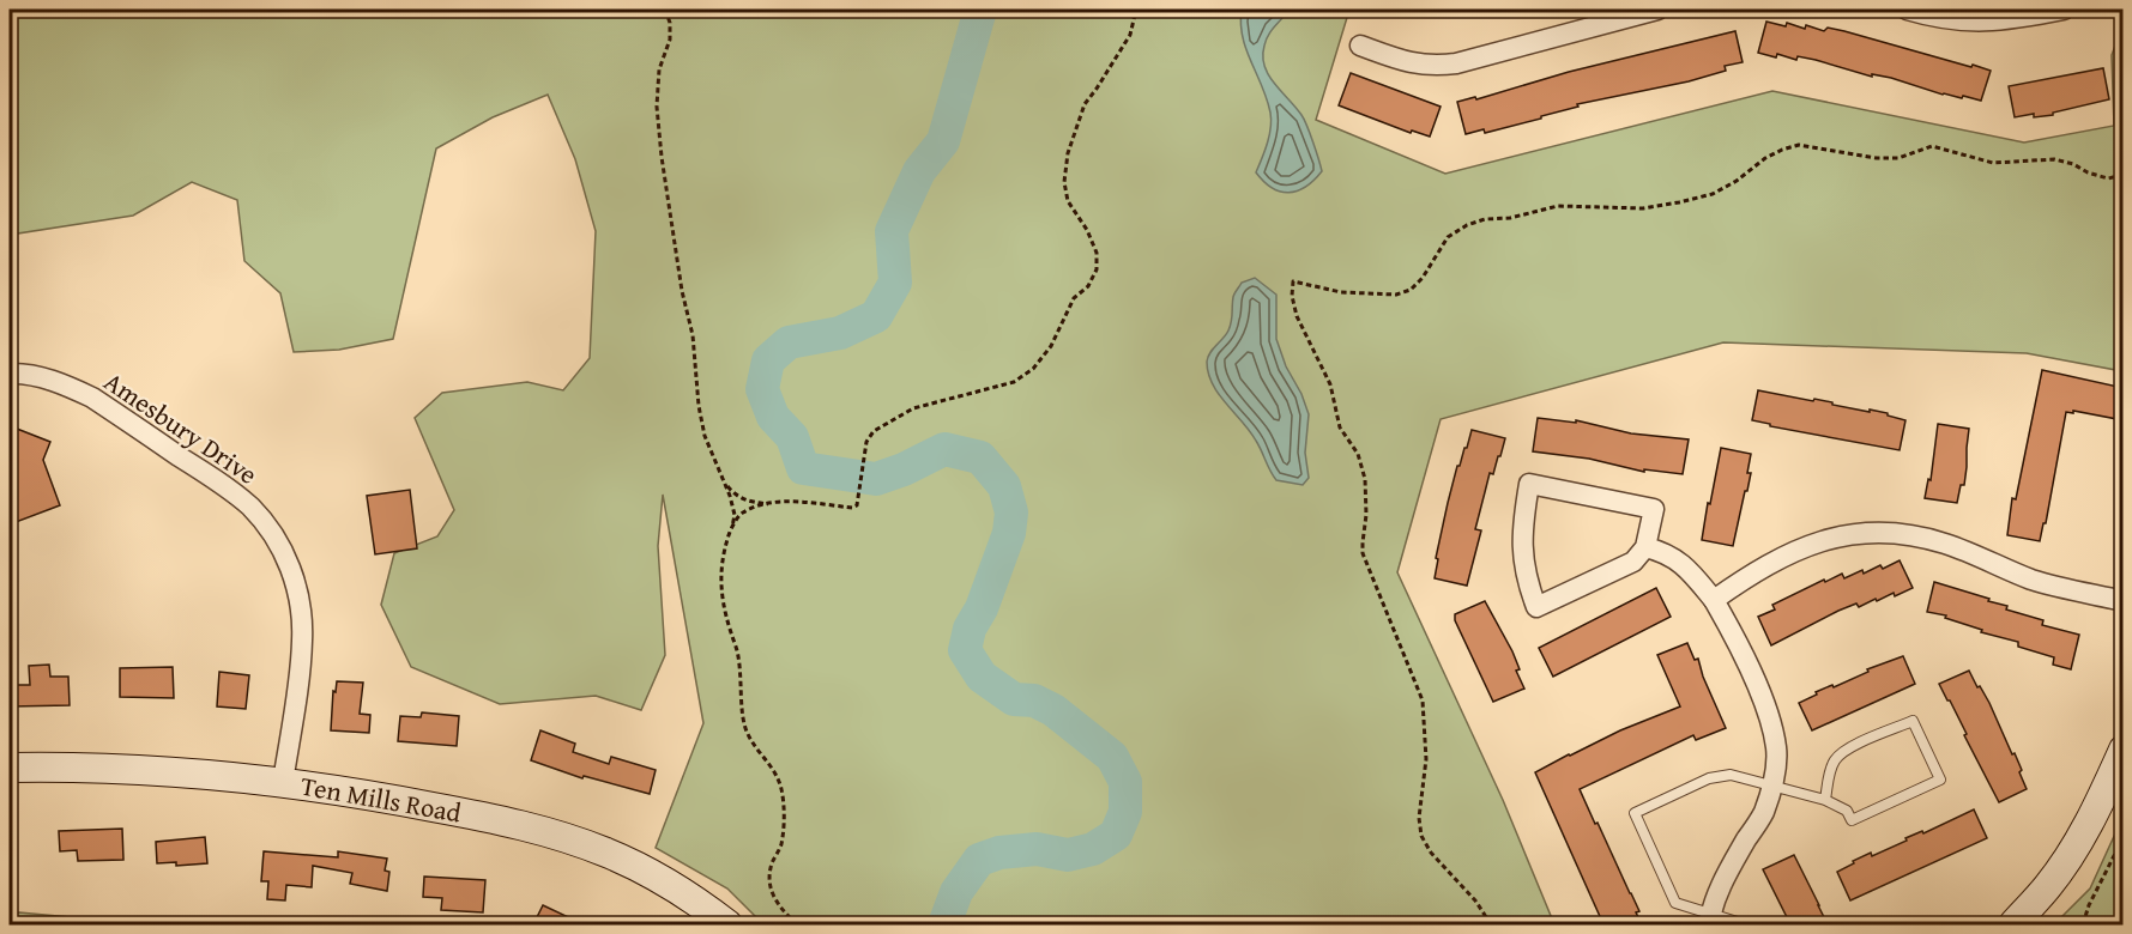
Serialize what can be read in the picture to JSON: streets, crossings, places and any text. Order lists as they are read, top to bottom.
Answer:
{
  "streets": {
    "street": ["Amesbury Drive", "Ten Mills Road"]
  },
  "crossings": [
    ["Amesbury Drive", "Ten Mills Road"]
  ]
}
